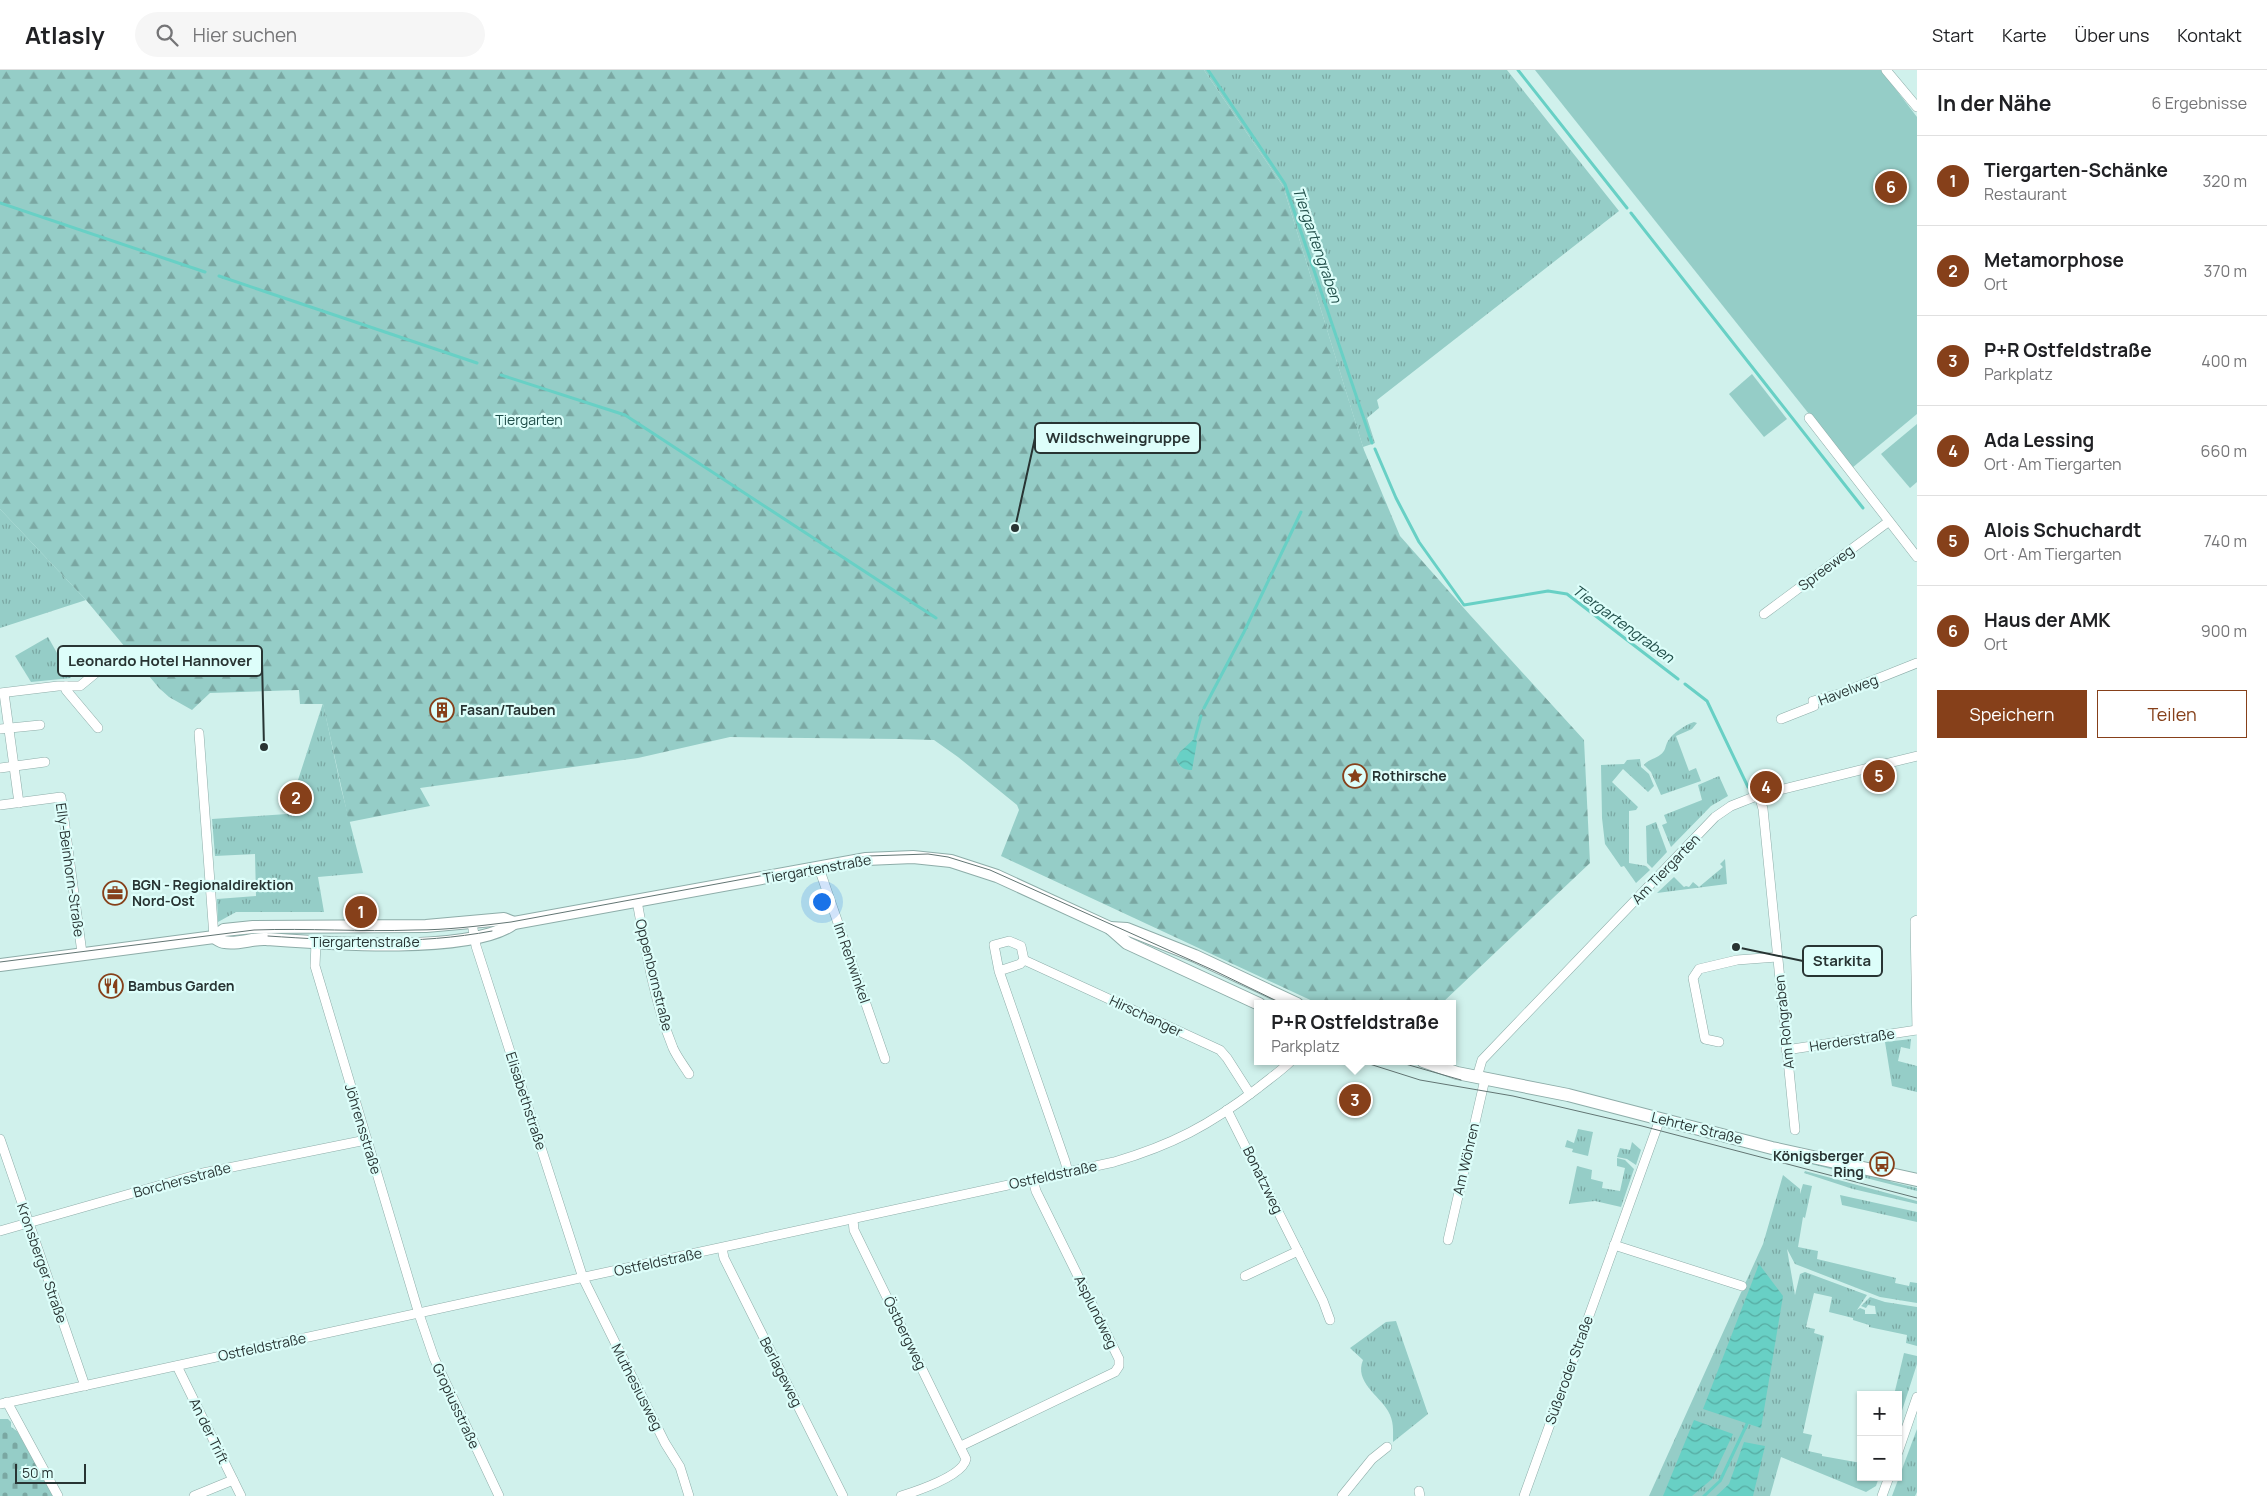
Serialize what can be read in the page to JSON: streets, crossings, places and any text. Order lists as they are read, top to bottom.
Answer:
{
  "streets": {
    "main road": ["Tiergartenstraße", "Lehrter Straße"],
    "street": [
      "Spreeweg",
      "Havelweg",
      "Am Tiergarten",
      "Elly-Beinhorn-Straße",
      "Im Rehwinkel",
      "Oppenbornstraße",
      "Hirschanger",
      "Am Rohgraben",
      "Herderstraße",
      "Elisabethstraße",
      "Jöhrensstraße",
      "Am Wöhren",
      "Ostfeldstraße",
      "Borchersstraße",
      "Bonatzweg",
      "Kronsberger Straße",
      "Asplundweg",
      "Östbergweg",
      "Süßeroder Straße",
      "Berlageweg",
      "Muthesiusweg",
      "Gropiusstraße",
      "An der Trift"
    ]
  },
  "crossings": [
    ["Tiergartenstraße", "Elly-Beinhorn-Straße"],
    ["Tiergartenstraße", "Im Rehwinkel"],
    ["Tiergartenstraße", "Oppenbornstraße"],
    ["Tiergartenstraße", "Elisabethstraße"],
    ["Tiergartenstraße", "Jöhrensstraße"],
    ["Am Tiergarten", "Am Rohgraben"],
    ["Am Tiergarten", "Lehrter Straße"],
    ["Am Tiergarten", "Am Wöhren"],
    ["Hirschanger", "Ostfeldstraße"],
    ["Am Rohgraben", "Herderstraße"],
    ["Elisabethstraße", "Ostfeldstraße"],
    ["Elisabethstraße", "Muthesiusweg"],
    ["Lehrter Straße", "Am Wöhren"],
    ["Lehrter Straße", "Süßeroder Straße"],
    ["Jöhrensstraße", "Ostfeldstraße"],
    ["Jöhrensstraße", "Borchersstraße"],
    ["Jöhrensstraße", "Gropiusstraße"],
    ["Ostfeldstraße", "Bonatzweg"],
    ["Ostfeldstraße", "Kronsberger Straße"],
    ["Ostfeldstraße", "Asplundweg"],
    ["Ostfeldstraße", "Östbergweg"],
    ["Ostfeldstraße", "Berlageweg"],
    ["Ostfeldstraße", "Muthesiusweg"],
    ["Ostfeldstraße", "Gropiusstraße"],
    ["Ostfeldstraße", "An der Trift"],
    ["Borchersstraße", "Kronsberger Straße"],
    ["Asplundweg", "Östbergweg"]
  ],
  "water": ["Tiergartengraben"],
  "parks": ["Tiergarten"],
  "places": {
    "other": ["Wildschweingruppe", "Leonardo Hotel Hannover", "Starkita"],
    "building": ["Fasan/Tauben"],
    "place": ["Rothirsche"],
    "office": ["BGN - Regionaldirektion Nord-Ost"],
    "restaurant": ["Bambus Garden"],
    "bus stop": ["Königsberger Ring"]
  },
  "scale_bar": "50 m",
  "page": {
    "header": "Atlasly",
    "search": "Hier suchen",
    "nav": [
      "Start",
      "Karte",
      "Über uns",
      "Kontakt"
    ],
    "heading": ["In der Nähe", "6 Ergebnisse"],
    "list": [
      {
        "mark": "1",
        "name": "Tiergarten-Schänke",
        "note": "Restaurant",
        "value": "320 m"
      },
      {
        "mark": "2",
        "name": "Metamorphose",
        "note": "Ort",
        "value": "370 m"
      },
      {
        "mark": "3",
        "name": "P+R Ostfeldstraße",
        "note": "Parkplatz",
        "value": "400 m"
      },
      {
        "mark": "4",
        "name": "Ada Lessing",
        "note": "Ort · Am Tiergarten",
        "value": "660 m"
      },
      {
        "mark": "5",
        "name": "Alois Schuchardt",
        "note": "Ort · Am Tiergarten",
        "value": "740 m"
      },
      {
        "mark": "6",
        "name": "Haus der AMK",
        "note": "Ort",
        "value": "900 m"
      }
    ],
    "pins": [
      "6",
      "5",
      "4",
      "2",
      "1",
      "3"
    ],
    "buttons": ["Speichern", "Teilen"],
    "popup": ["P+R Ostfeldstraße", "Parkplatz"],
    "map_buttons": ["+", "−"],
    "scale": "50 m"
  }
}
